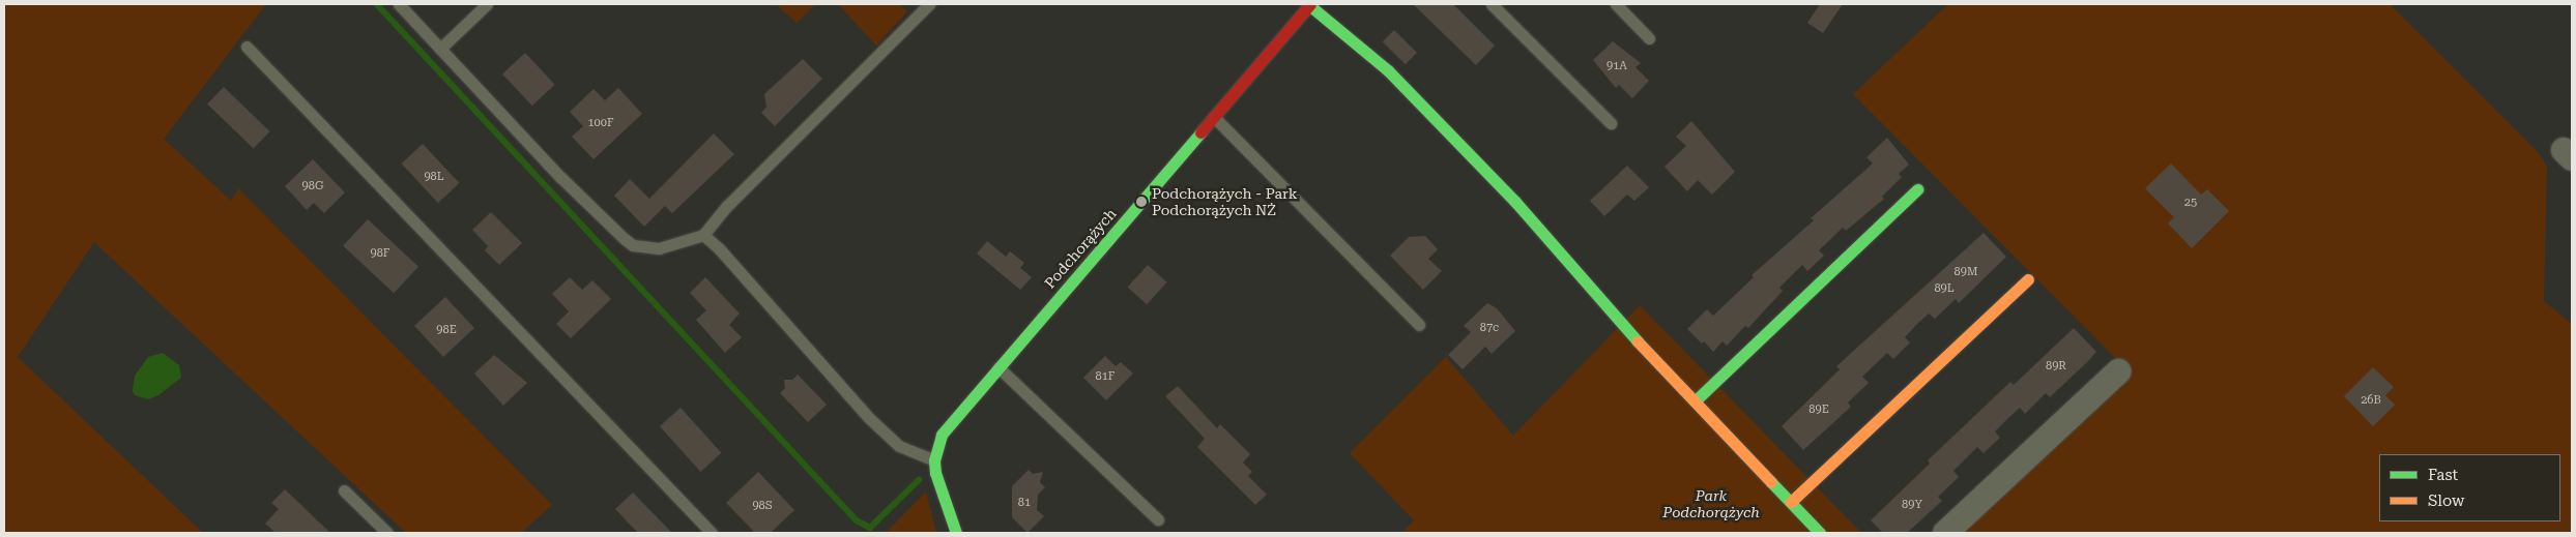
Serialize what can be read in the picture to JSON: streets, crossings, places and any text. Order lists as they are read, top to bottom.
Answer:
{
  "streets": {
    "street": ["Podchorążych"]
  },
  "parks": ["Park Podchorążych"],
  "places": ["Podchorążych - Park Podchorążych NŻ"],
  "house_numbers": [
    "91A",
    "100F",
    "98L",
    "98G",
    "25",
    "98F",
    "89M",
    "89L",
    "87c",
    "98E",
    "89R",
    "81F",
    "26B",
    "89E",
    "81",
    "89Y",
    "98S"
  ],
  "legend": ["Fast", "Slow"]
}
